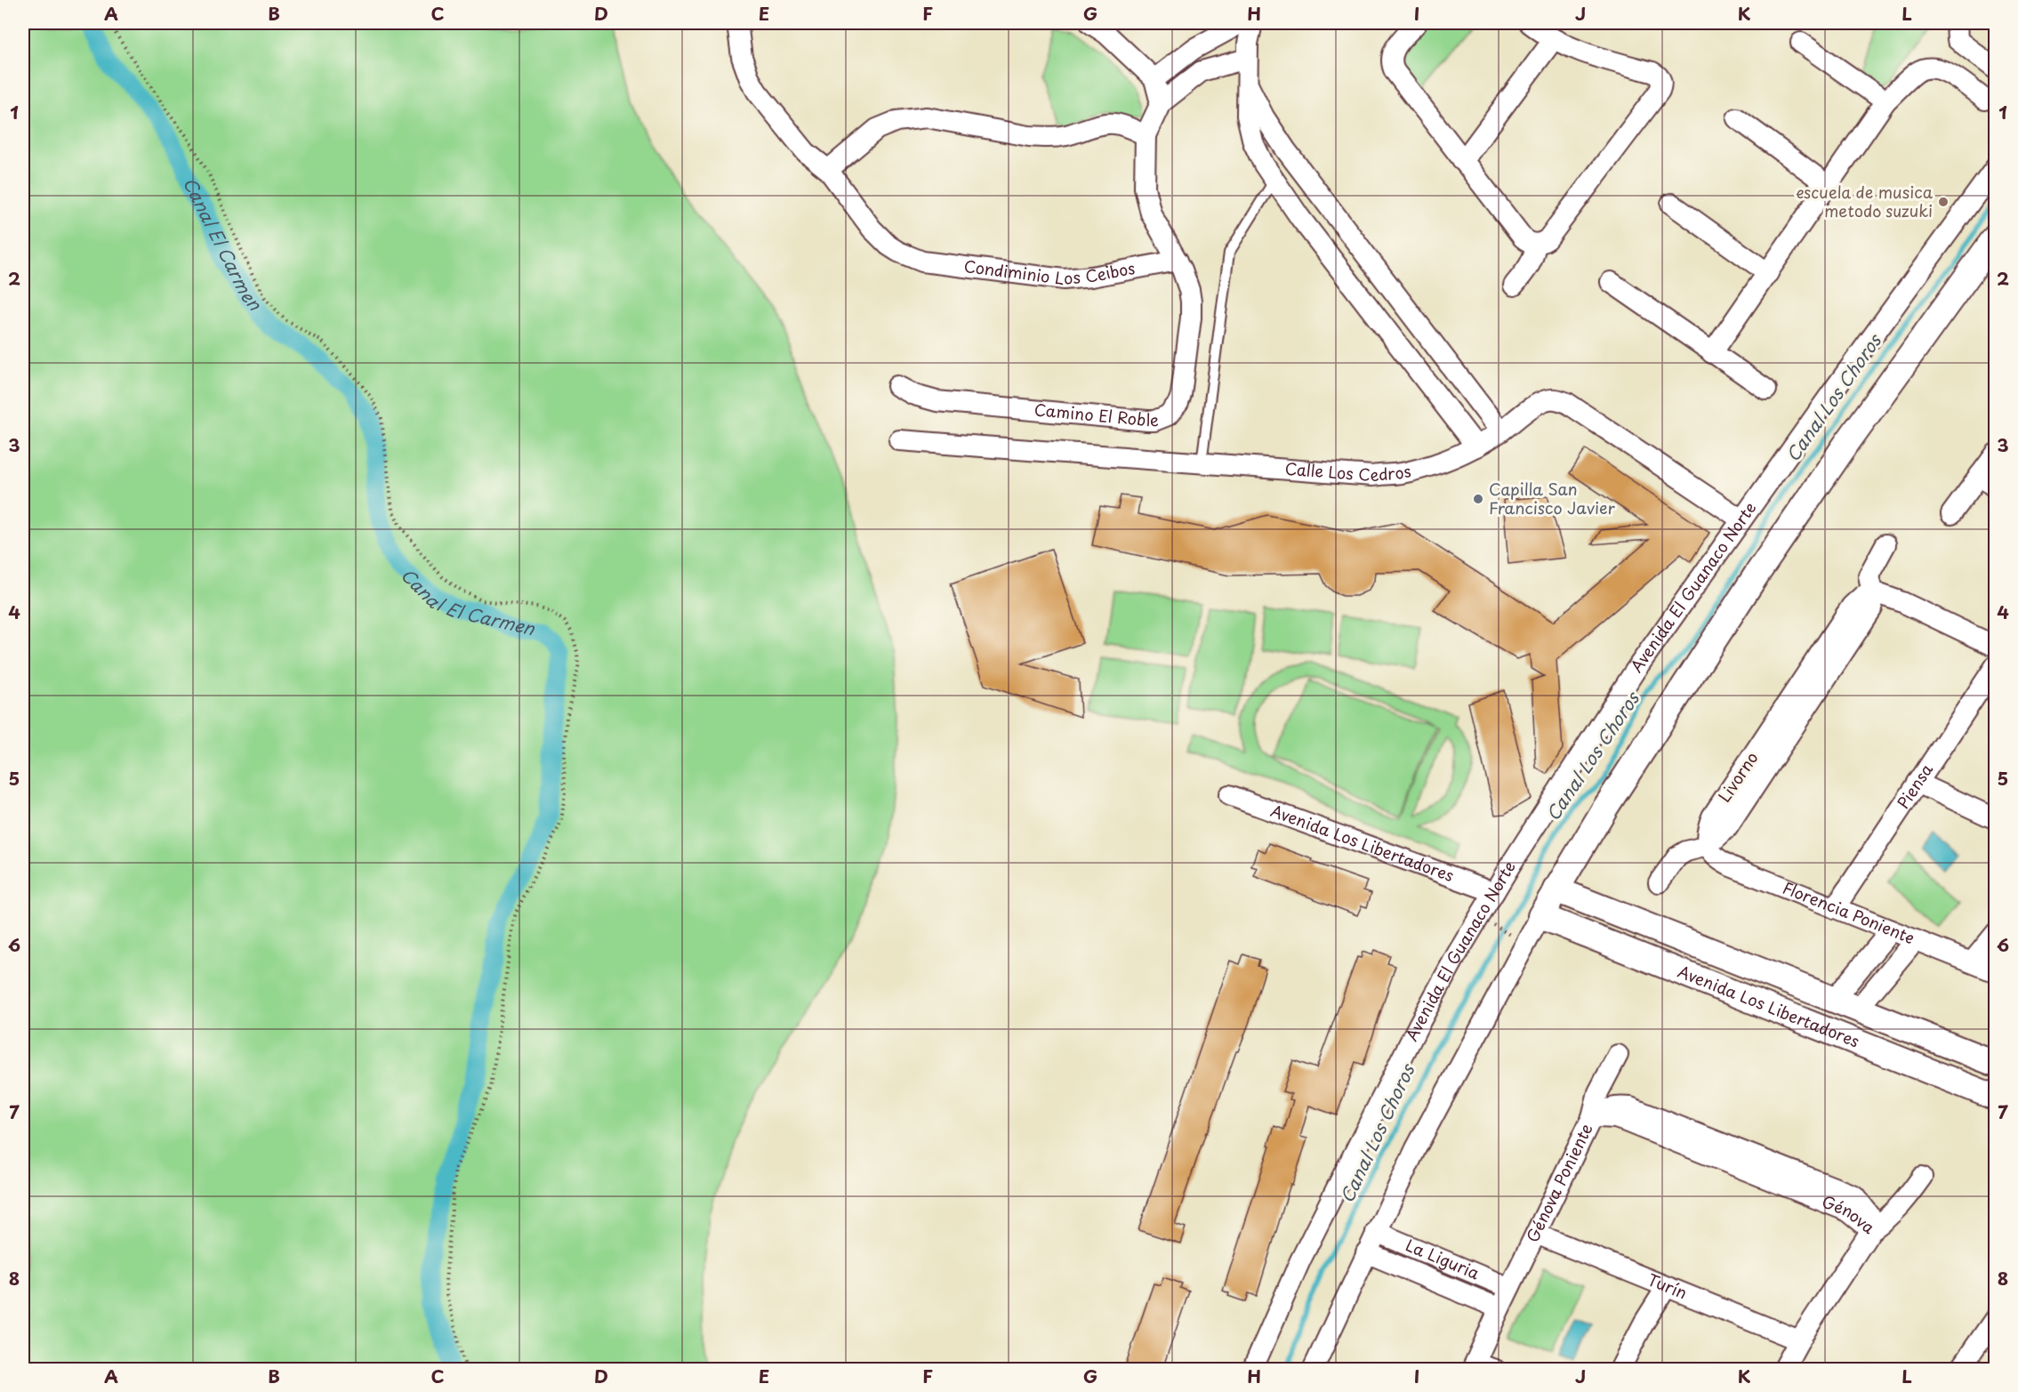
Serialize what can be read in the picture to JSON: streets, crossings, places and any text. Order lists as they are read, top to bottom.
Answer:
{
  "streets": {
    "street": [
      "Condiminio Los Ceibos",
      "Camino El Roble",
      "Calle Los Cedros",
      "Avenida El Guanaco Norte",
      "Livorno",
      "Piensa",
      "Avenida Los Libertadores",
      "Florencia Poniente",
      "Génova Poniente",
      "Génova",
      "La Liguria",
      "Turín"
    ]
  },
  "crossings": [
    ["Condiminio Los Ceibos", "Camino El Roble"],
    ["Calle Los Cedros", "Avenida El Guanaco Norte"],
    ["Avenida El Guanaco Norte", "Avenida Los Libertadores"],
    ["Livorno", "Florencia Poniente"],
    ["Piensa", "Florencia Poniente"],
    ["Génova Poniente", "Génova"],
    ["Génova Poniente", "La Liguria"],
    ["Génova Poniente", "Turín"]
  ],
  "water": ["Canal El Carmen", "Canal Los Choros"],
  "places": ["escuela de musica metodo suzuki", "Capilla San Francisco Javier"],
  "grid": {
    "columns": [
      "A",
      "B",
      "C",
      "D",
      "E",
      "F",
      "G",
      "H",
      "I",
      "J",
      "K",
      "L"
    ],
    "rows": [
      "1",
      "2",
      "3",
      "4",
      "5",
      "6",
      "7",
      "8"
    ]
  }
}
